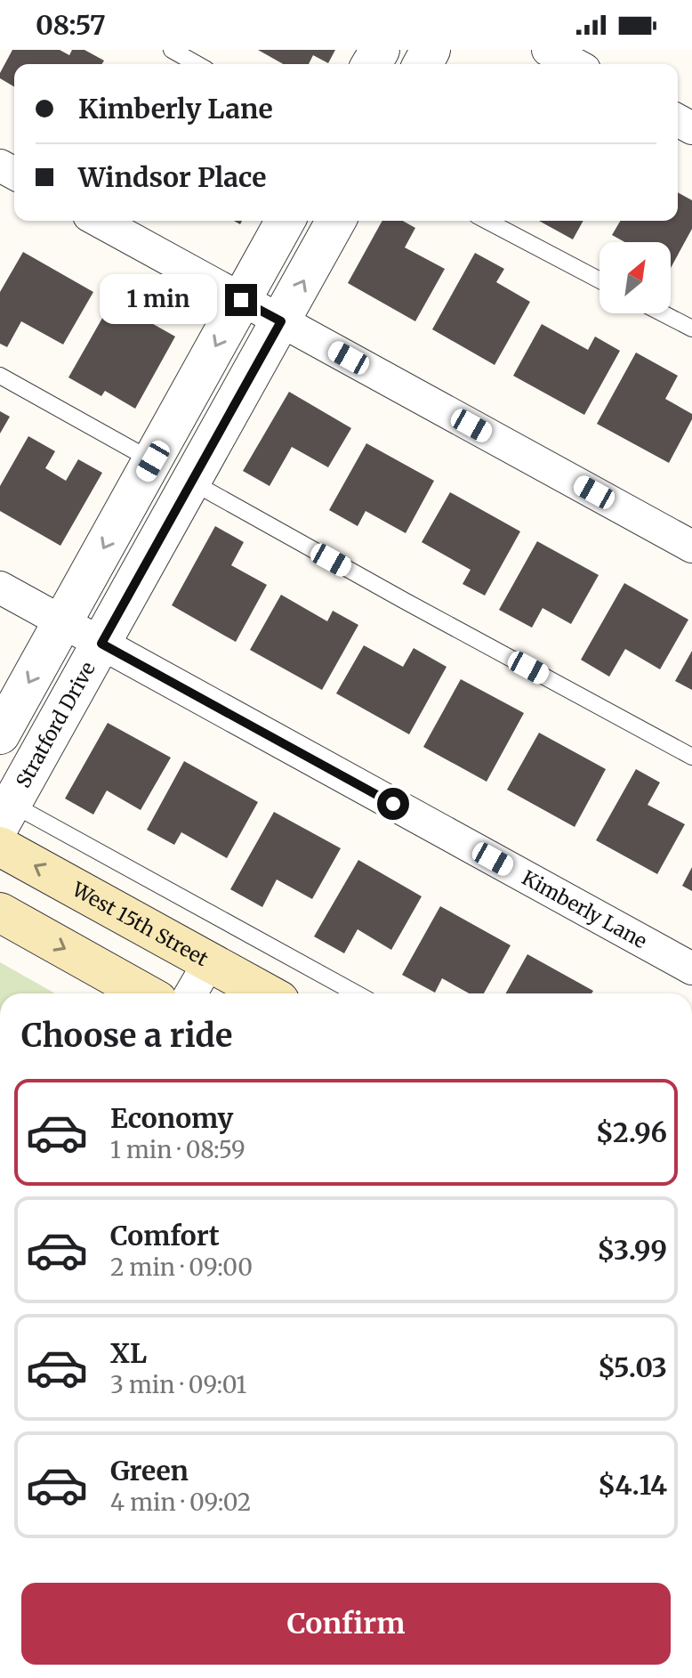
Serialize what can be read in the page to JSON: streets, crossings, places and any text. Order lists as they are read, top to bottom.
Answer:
{
  "streets": {
    "main road": ["West 15th Street"],
    "street": ["Stratford Drive", "Kimberly Lane"]
  },
  "crossings": [
    ["Stratford Drive", "Kimberly Lane"]
  ],
  "north": "top right",
  "page": {
    "status": "08:57",
    "banner": ["Kimberly Lane", "Windsor Place"],
    "bubble": "1 min",
    "heading": "Choose a ride",
    "list": [
      {
        "name": "Economy",
        "note": "1 min · 08:59",
        "value": "$2.96"
      },
      {
        "name": "Comfort",
        "note": "2 min · 09:00",
        "value": "$3.99"
      },
      {
        "name": "XL",
        "note": "3 min · 09:01",
        "value": "$5.03"
      },
      {
        "name": "Green",
        "note": "4 min · 09:02",
        "value": "$4.14"
      }
    ],
    "buttons": "Confirm"
  }
}
